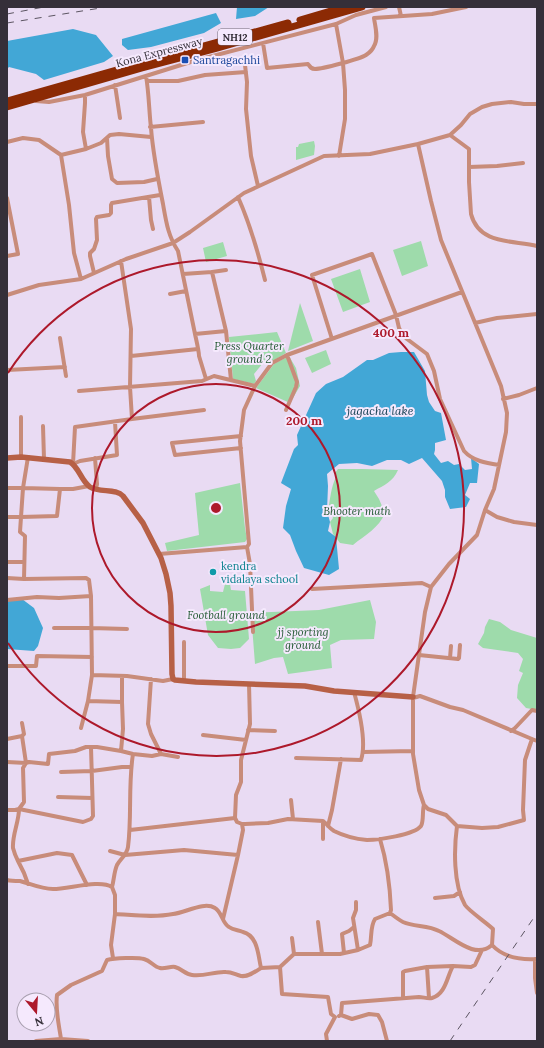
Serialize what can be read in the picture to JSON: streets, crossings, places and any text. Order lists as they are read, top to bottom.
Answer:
{
  "streets": {
    "highway": ["NH12", "Kona Expressway"]
  },
  "water": ["jagacha lake"],
  "parks": [
    "Press Quarter ground 2",
    "Bhooter math",
    "Football ground",
    "jj sporting ground"
  ],
  "places": {
    "transit": ["Santragachhi"],
    "other": ["kendra vidalaya school"]
  },
  "north": "bottom",
  "rings": ["400 m", "200 m"]
}
